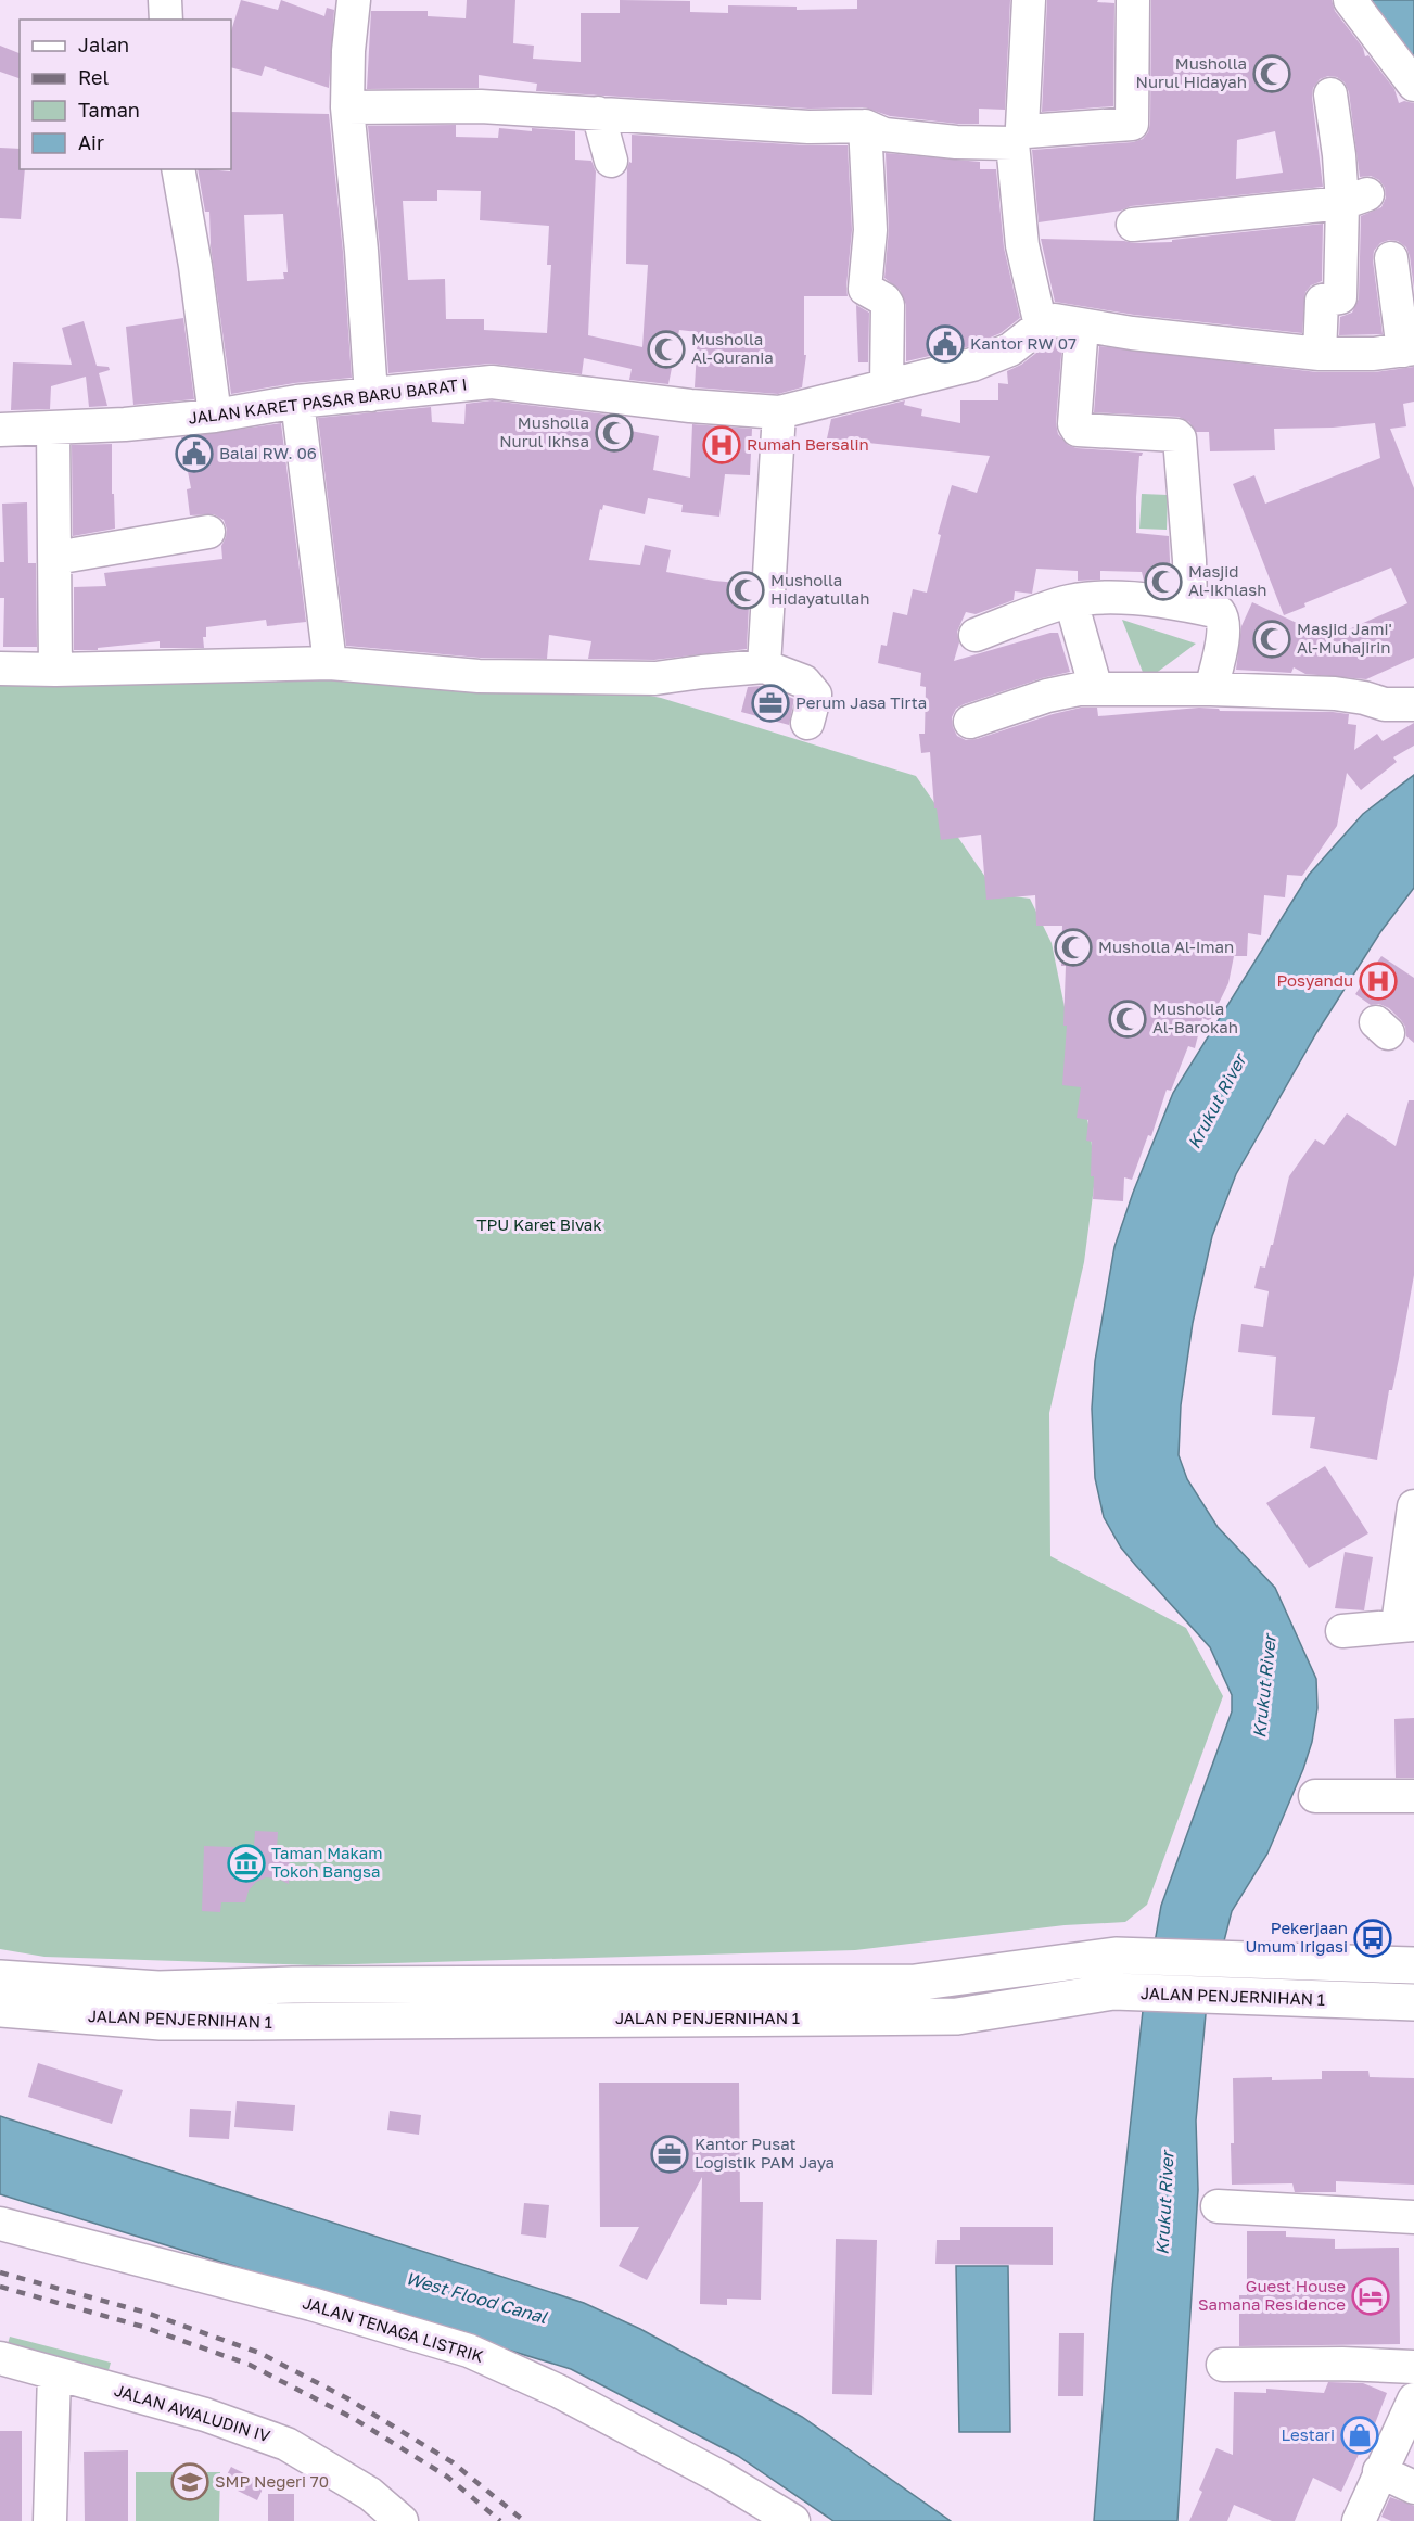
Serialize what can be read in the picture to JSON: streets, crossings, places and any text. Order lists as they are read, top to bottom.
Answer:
{
  "streets": {
    "main road": ["JALAN PENJERNIHAN 1"],
    "street": ["JALAN KARET PASAR BARU BARAT I", "JALAN TENAGA LISTRIK", "JALAN AWALUDIN IV"]
  },
  "water": ["Krukut River", "West Flood Canal"],
  "parks": ["TPU Karet Bivak"],
  "places": {
    "mosque": [
      "Musholla Nurul Hidayah",
      "Musholla Al-Qurania",
      "Musholla Nurul Ikhsa",
      "Masjid Al-Ikhlash",
      "Musholla Hidayatullah",
      "Masjid Jami' Al-Muhajirin",
      "Musholla Al-Iman",
      "Musholla Al-Barokah"
    ],
    "public building": ["Kantor RW 07", "Balai RW. 06"],
    "hospital": ["Rumah Bersalin", "Posyandu"],
    "office": ["Perum Jasa Tirta", "Kantor Pusat Logistik PAM Jaya"],
    "museum": ["Taman Makam Tokoh Bangsa"],
    "bus stop": ["Pekerjaan Umum Irigasi"],
    "hotel": ["Guest House Samana Residence"],
    "shop": ["Lestari"],
    "school or university": ["SMP Negeri 70"]
  },
  "legend": [
    "Jalan",
    "Rel",
    "Taman",
    "Air"
  ]
}
